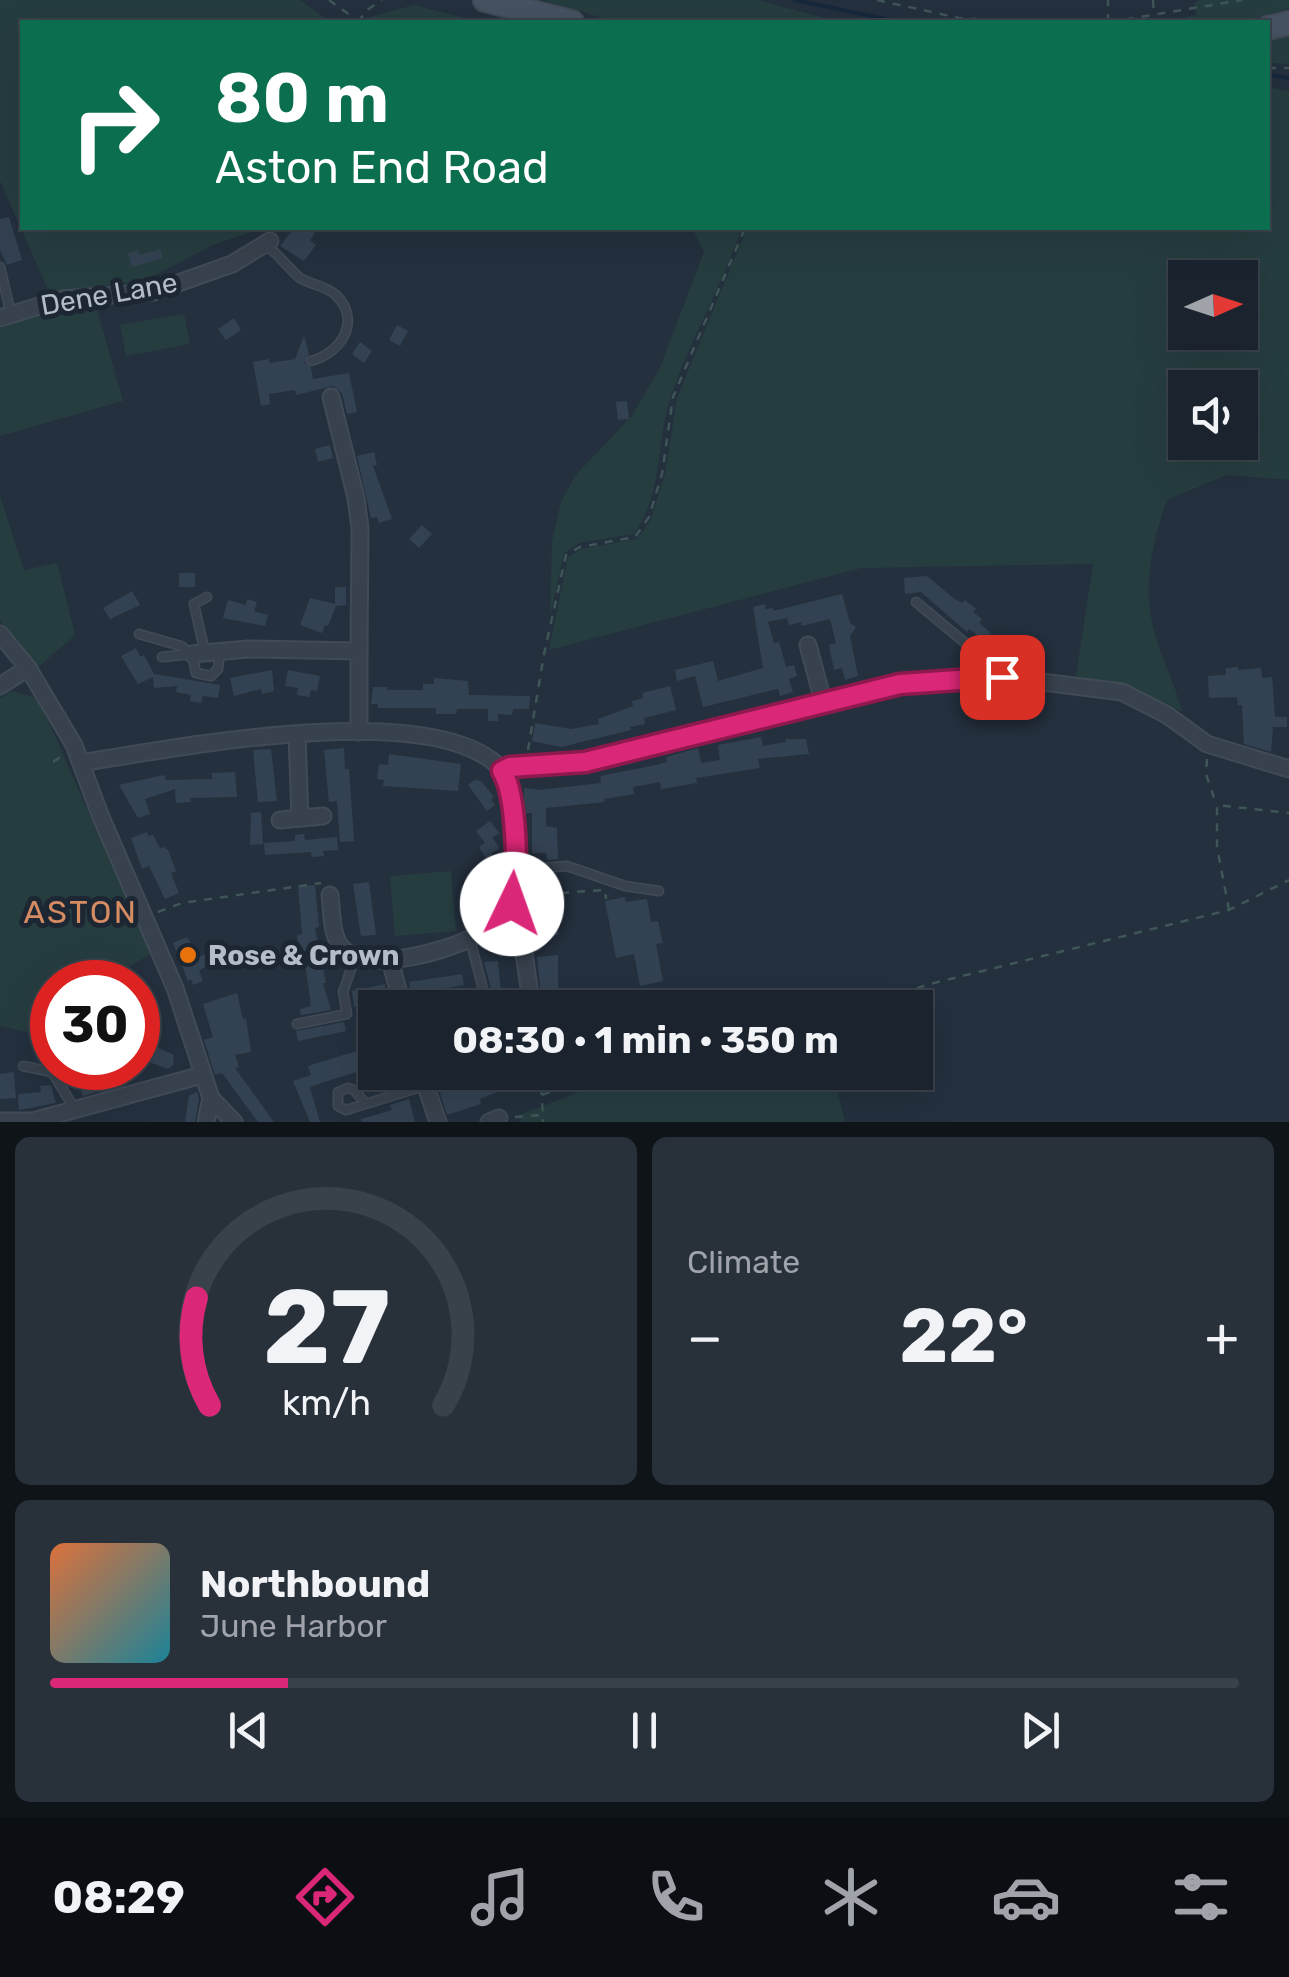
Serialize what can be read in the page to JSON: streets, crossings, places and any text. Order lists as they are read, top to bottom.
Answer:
{
  "streets": {
    "street": ["Dene Lane"]
  },
  "districts": ["ASTON"],
  "places": ["Rose & Crown"],
  "north": "right",
  "page": {
    "turn": ["80 m", "Aston End Road"],
    "limit": "30",
    "trip": "08:30 · 1 min · 350 m",
    "tile": "Climate",
    "heat": ["−", "22°", "+"],
    "song": ["Northbound", "June Harbor"],
    "tabs": "08:29",
    "gauge": ["27", "km/h"]
  }
}
